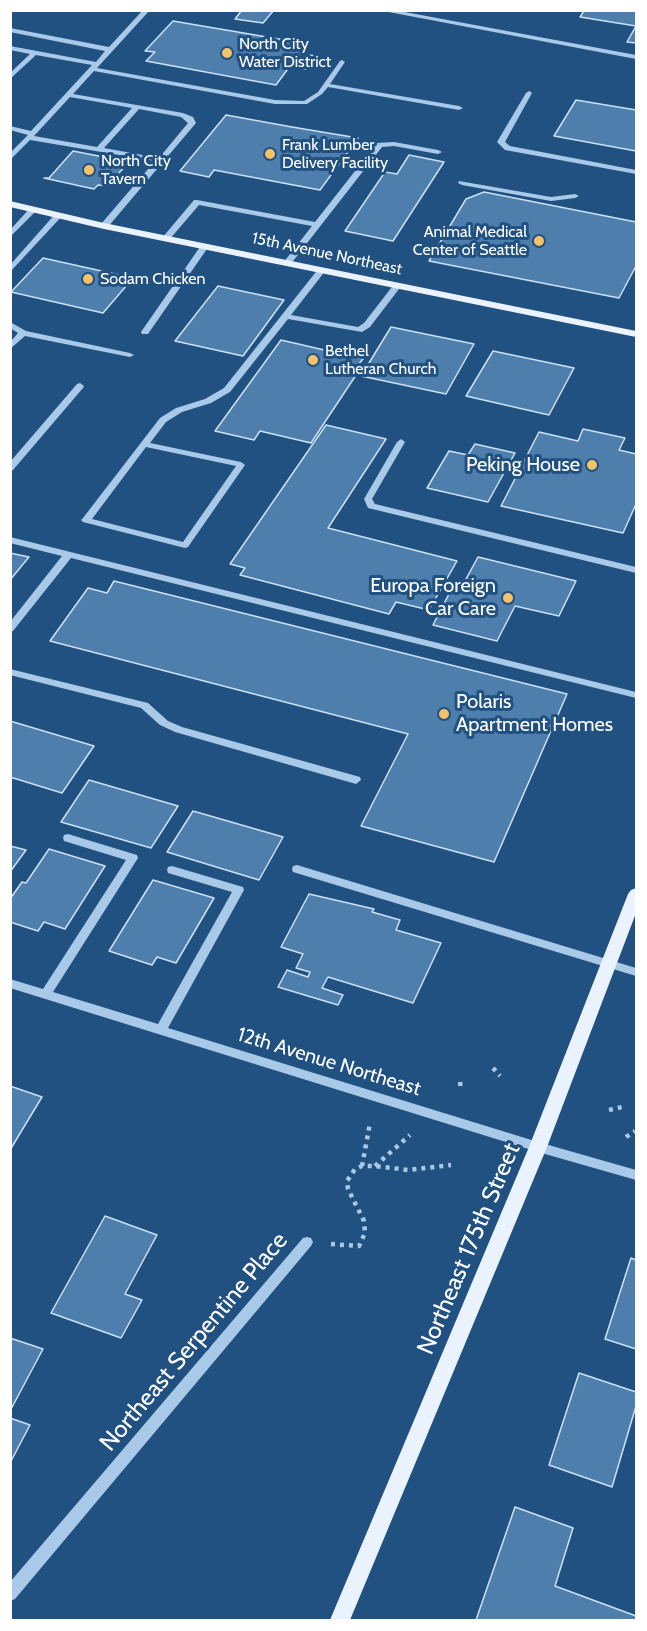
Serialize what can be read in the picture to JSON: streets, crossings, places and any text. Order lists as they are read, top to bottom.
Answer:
{
  "streets": {
    "main road": ["15th Avenue Northeast", "Northeast 175th Street"],
    "street": ["12th Avenue Northeast", "Northeast Serpentine Place"]
  },
  "crossings": [
    ["12th Avenue Northeast", "Northeast 175th Street"]
  ],
  "places": [
    "North City Water District",
    "Frank Lumber Delivery Facility",
    "North City Tavern",
    "Animal Medical Center of Seattle",
    "Sodam Chicken",
    "Bethel Lutheran Church",
    "Peking House",
    "Europa Foreign Car Care",
    "Polaris Apartment Homes"
  ]
}
